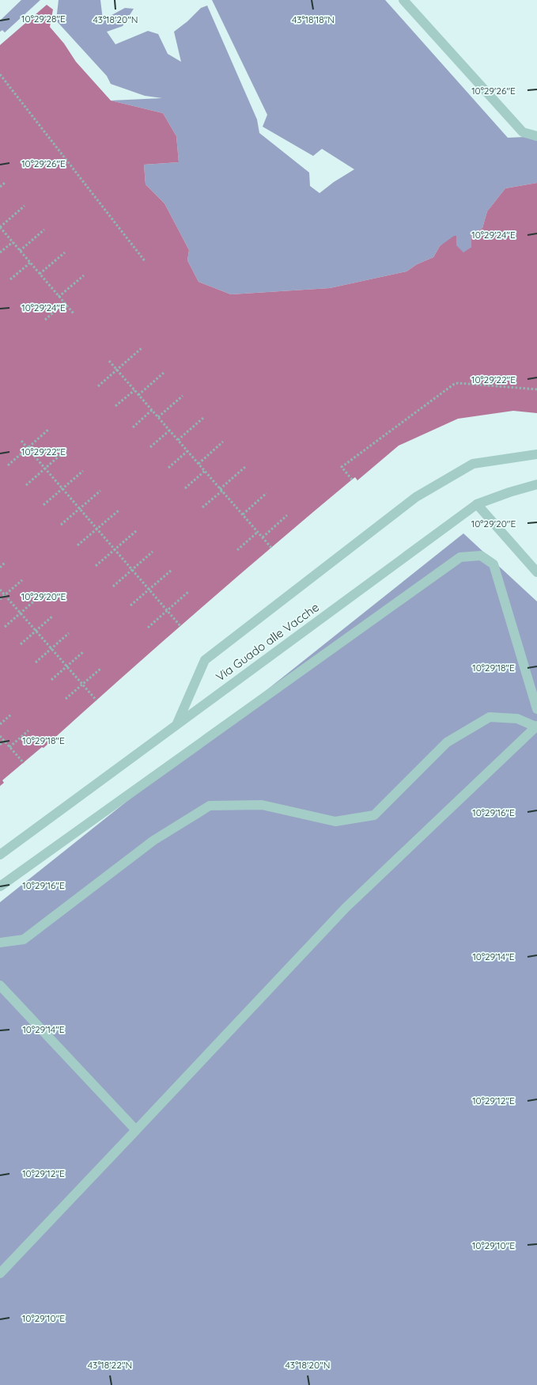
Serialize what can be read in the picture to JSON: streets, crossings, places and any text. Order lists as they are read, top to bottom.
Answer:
{
  "streets": {
    "lane": ["Via Guado alle Vacche"]
  },
  "coordinates": [
    "10°29'28\"E",
    "43°18'20\"N",
    "43°18'18\"N",
    "10°29'26\"E",
    "10°29'24\"E",
    "10°29'22\"E",
    "10°29'20\"E",
    "10°29'18\"E",
    "10°29'16\"E",
    "10°29'14\"E",
    "10°29'12\"E",
    "10°29'10\"E",
    "43°18'22\"N"
  ]
}
